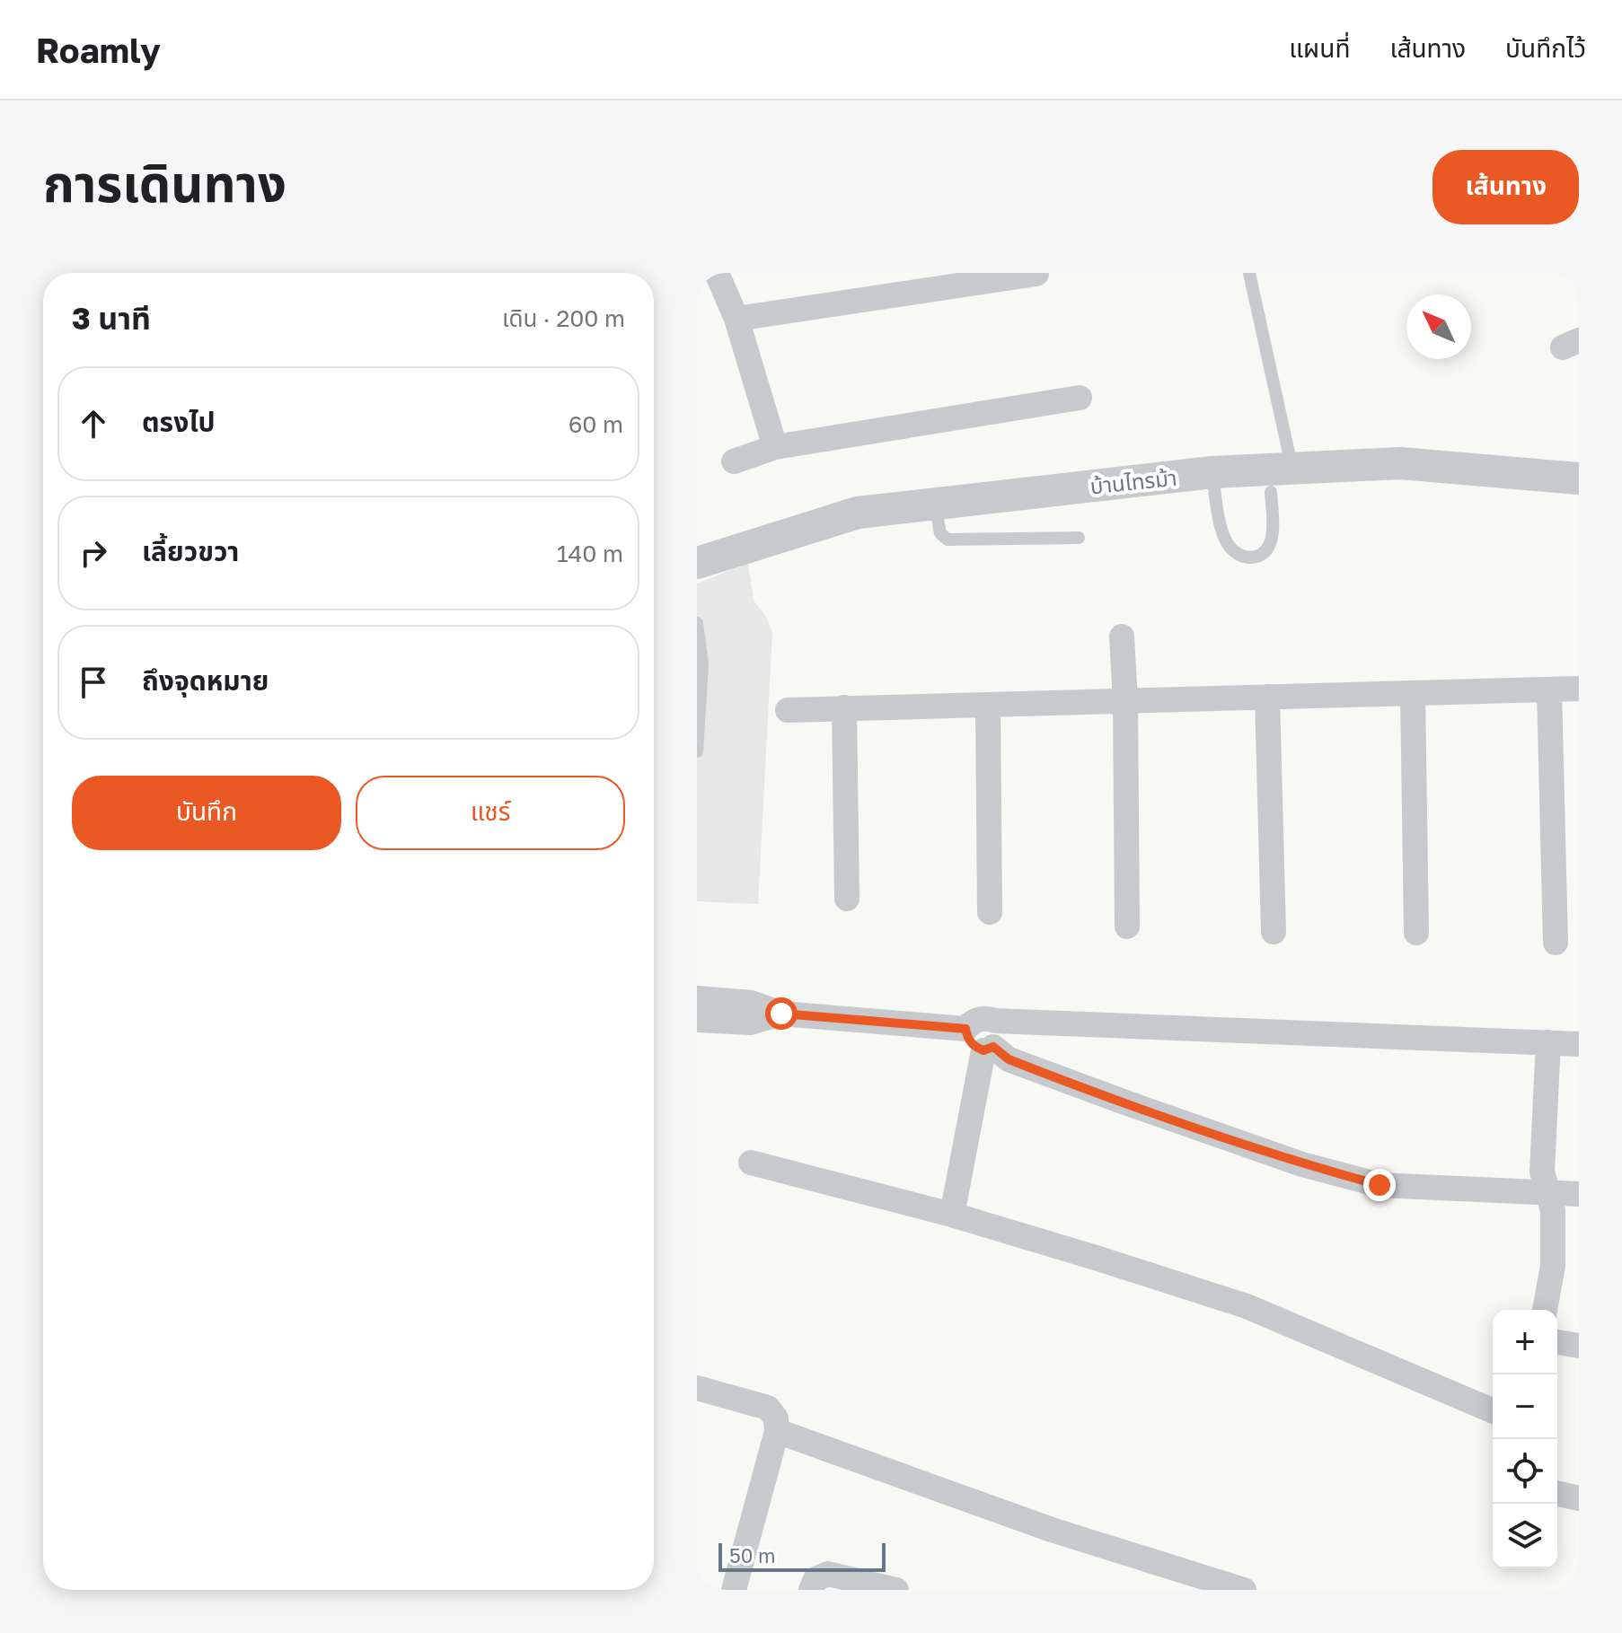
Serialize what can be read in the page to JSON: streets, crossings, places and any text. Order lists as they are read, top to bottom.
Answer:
{
  "streets": {
    "street": ["บ้านไทรม้า"]
  },
  "scale_bar": "50 m",
  "north": "top left",
  "page": {
    "header": "Roamly",
    "nav": ["แผนที่", "เส้นทาง", "บันทึกไว้"],
    "title": "การเดินทาง",
    "buttons": [
      "เส้นทาง",
      ["บันทึก", "แชร์"]
    ],
    "heading": ["3 นาที", "เดิน · 200 m"],
    "list": [
      ["ตรงไป", "60 m"],
      ["เลี้ยวขวา", "140 m"],
      "ถึงจุดหมาย"
    ],
    "map_buttons": ["+", "−"],
    "scale": "50 m"
  }
}
